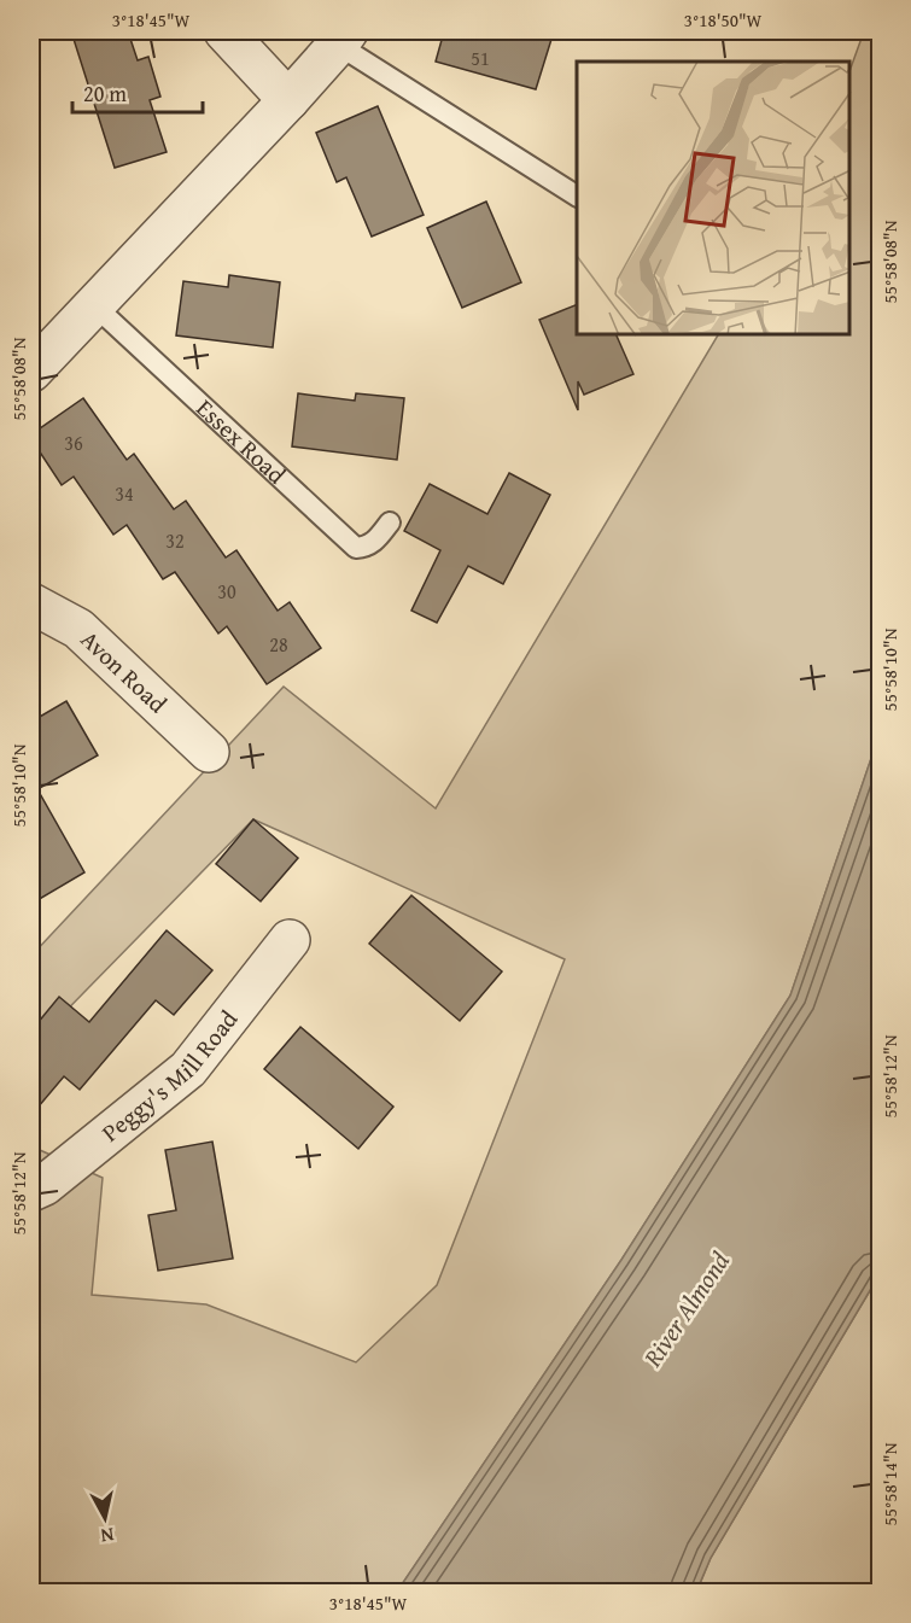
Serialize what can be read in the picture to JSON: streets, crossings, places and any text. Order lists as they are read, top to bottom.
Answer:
{
  "streets": {
    "street": ["Avon Road", "Peggy's Mill Road"],
    "lane": ["Essex Road"]
  },
  "water": ["River Almond"],
  "house_numbers": [
    "51",
    "36",
    "34",
    "32",
    "30",
    "28"
  ],
  "scale_bar": "20 m",
  "north": "bottom",
  "coordinates": [
    "3°18'45\"W",
    "3°18'50\"W",
    "55°58'08\"N",
    "55°58'10\"N",
    "55°58'12\"N",
    "55°58'14\"N"
  ]
}
